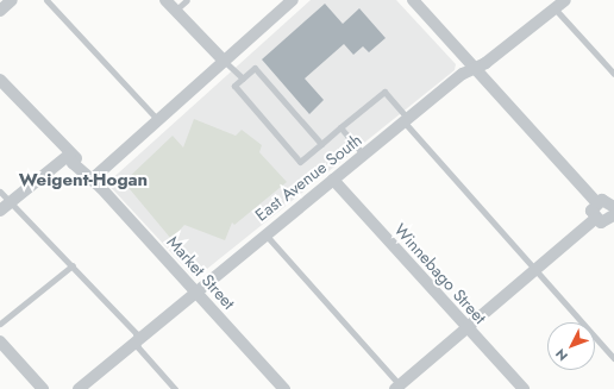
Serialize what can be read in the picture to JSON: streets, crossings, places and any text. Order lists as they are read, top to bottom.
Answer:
{
  "streets": {
    "street": ["East Avenue South", "Market Street", "Winnebago Street"]
  },
  "crossings": [
    ["East Avenue South", "Market Street"],
    ["East Avenue South", "Winnebago Street"]
  ],
  "districts": ["Weigent-Hogan"],
  "north": "bottom left"
}
